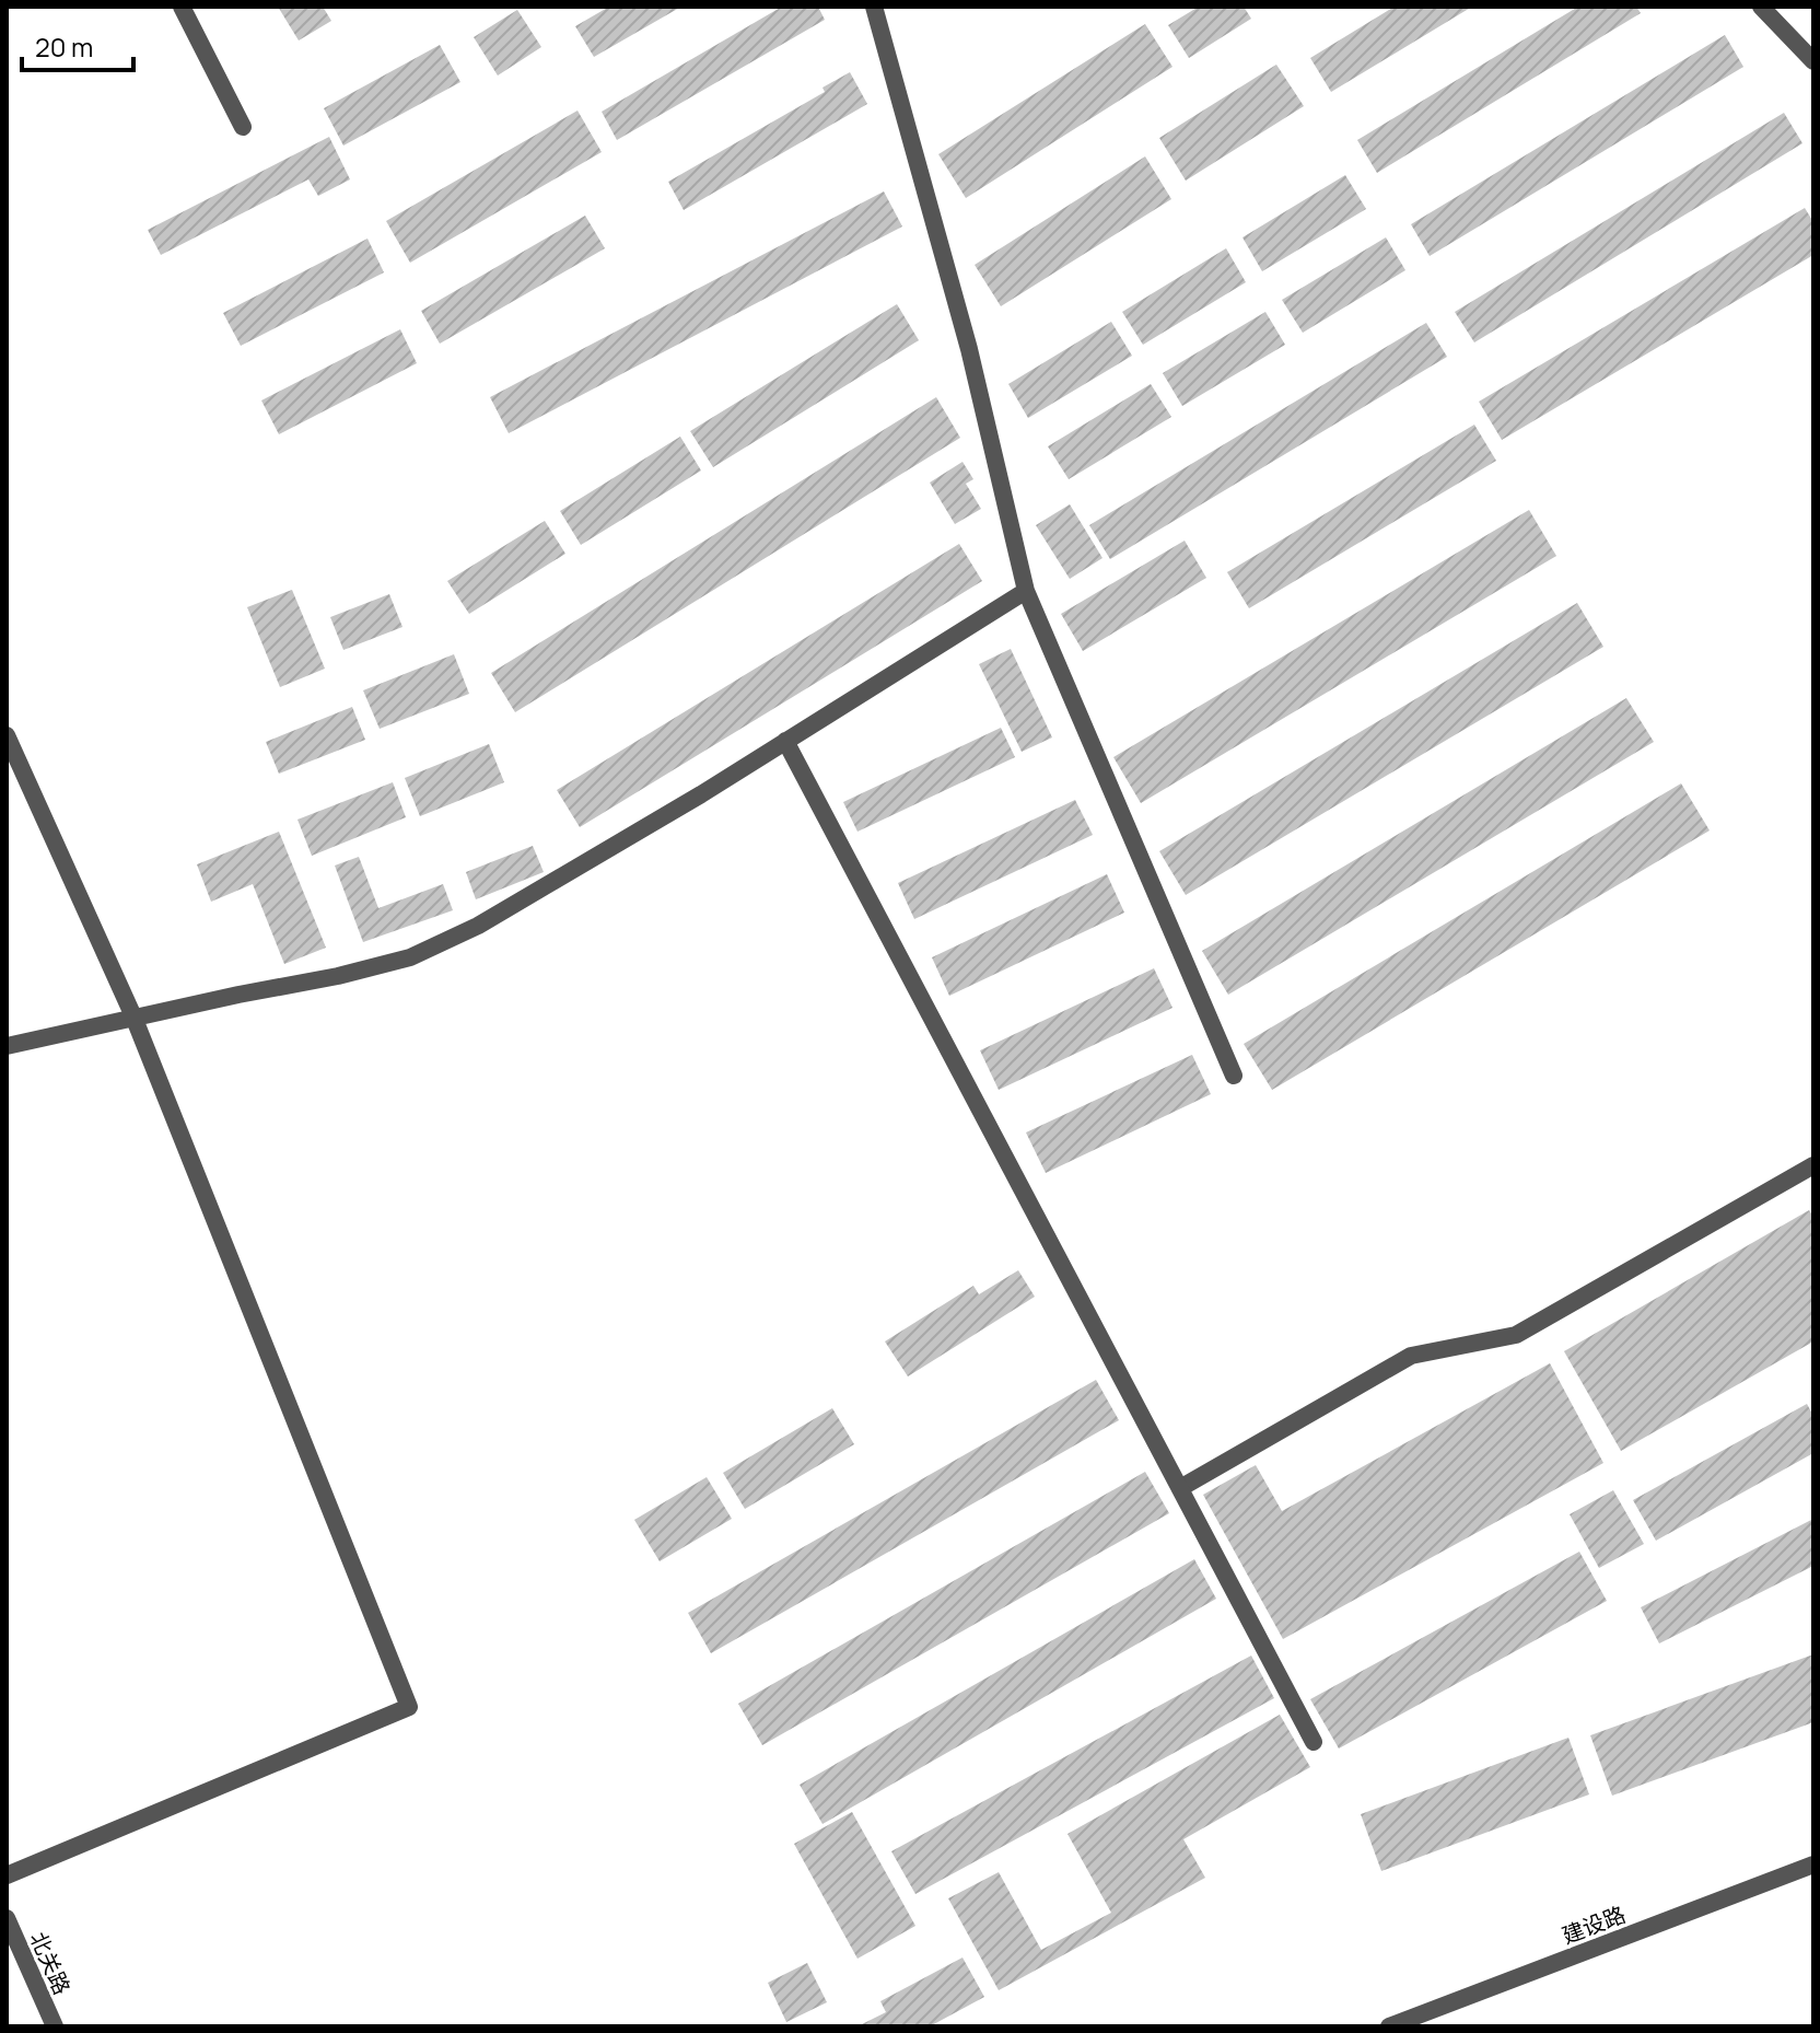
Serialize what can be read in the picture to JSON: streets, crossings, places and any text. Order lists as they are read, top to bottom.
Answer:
{
  "streets": {
    "street": ["建设路", "北关路"]
  },
  "scale_bar": "20 m"
}
